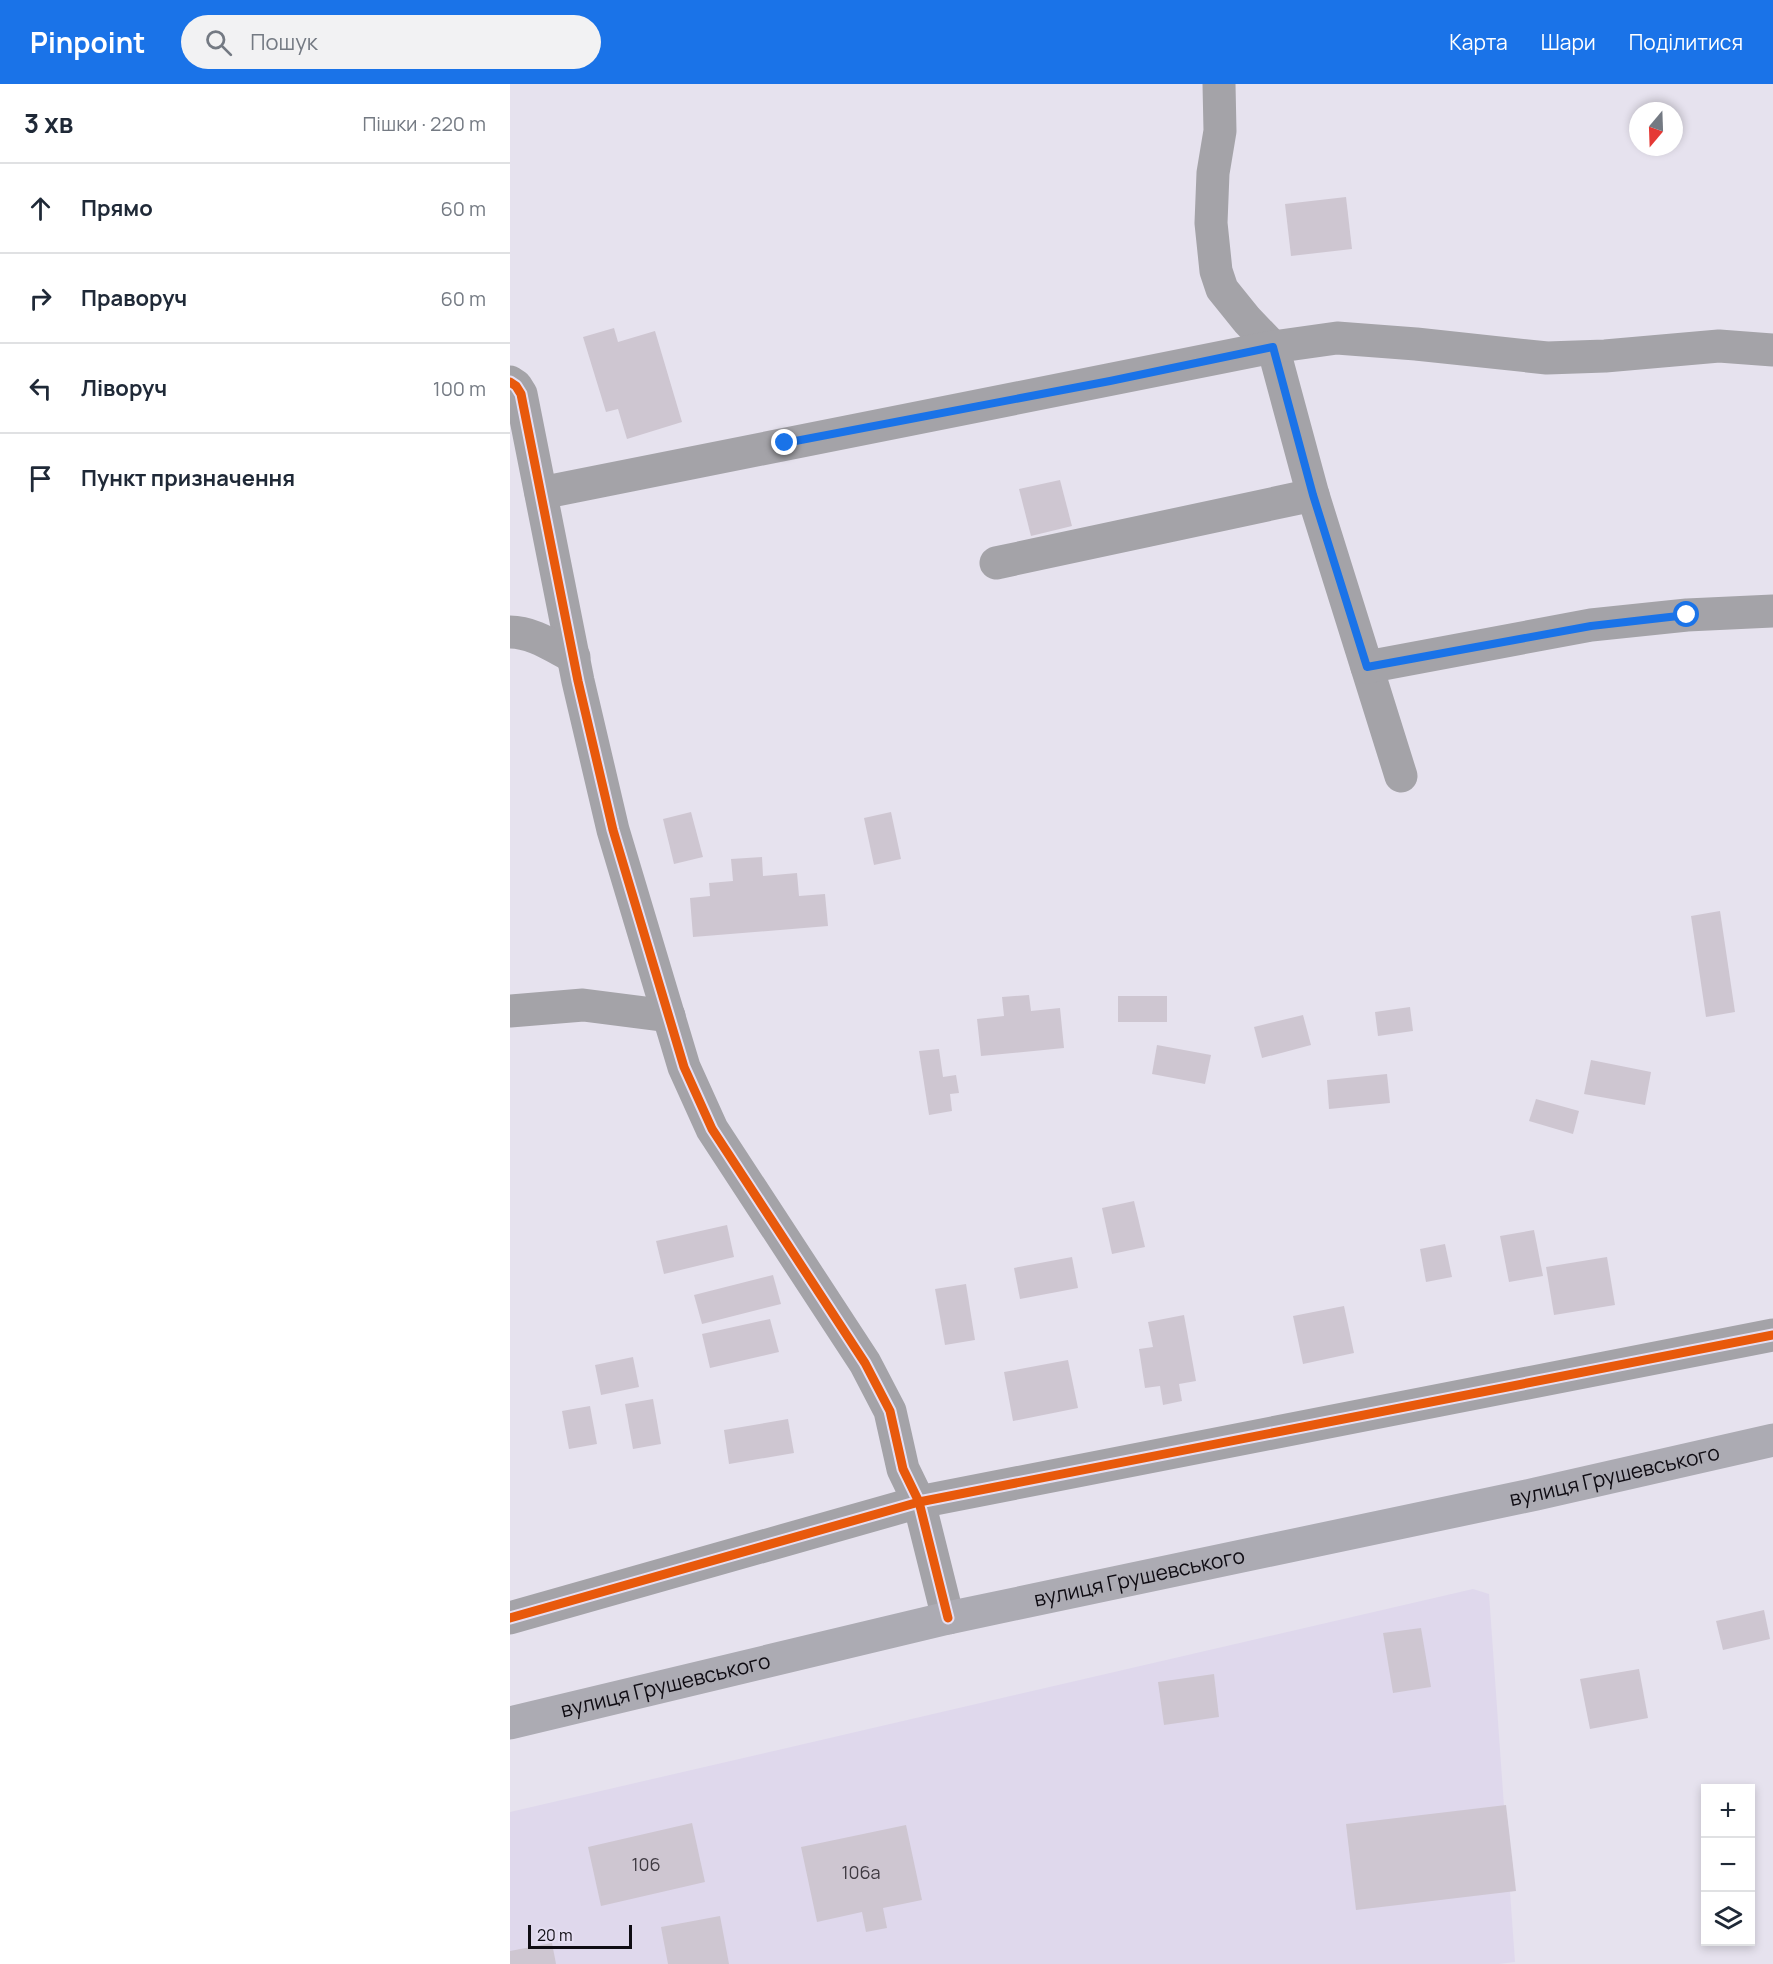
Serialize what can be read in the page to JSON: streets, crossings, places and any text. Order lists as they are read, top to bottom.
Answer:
{
  "streets": {
    "highway": ["вулиця Грушевського"]
  },
  "house_numbers": ["106", "106а"],
  "scale_bar": "20 m",
  "north": "bottom",
  "page": {
    "header": "Pinpoint",
    "search": "Пошук",
    "nav": ["Карта", "Шари", "Поділитися"],
    "heading": ["3 хв", "Пішки · 220 m"],
    "list": [
      ["Прямо", "60 m"],
      ["Праворуч", "60 m"],
      ["Ліворуч", "100 m"],
      "Пункт призначення"
    ],
    "map_buttons": ["+", "−"],
    "scale": "20 m"
  }
}
